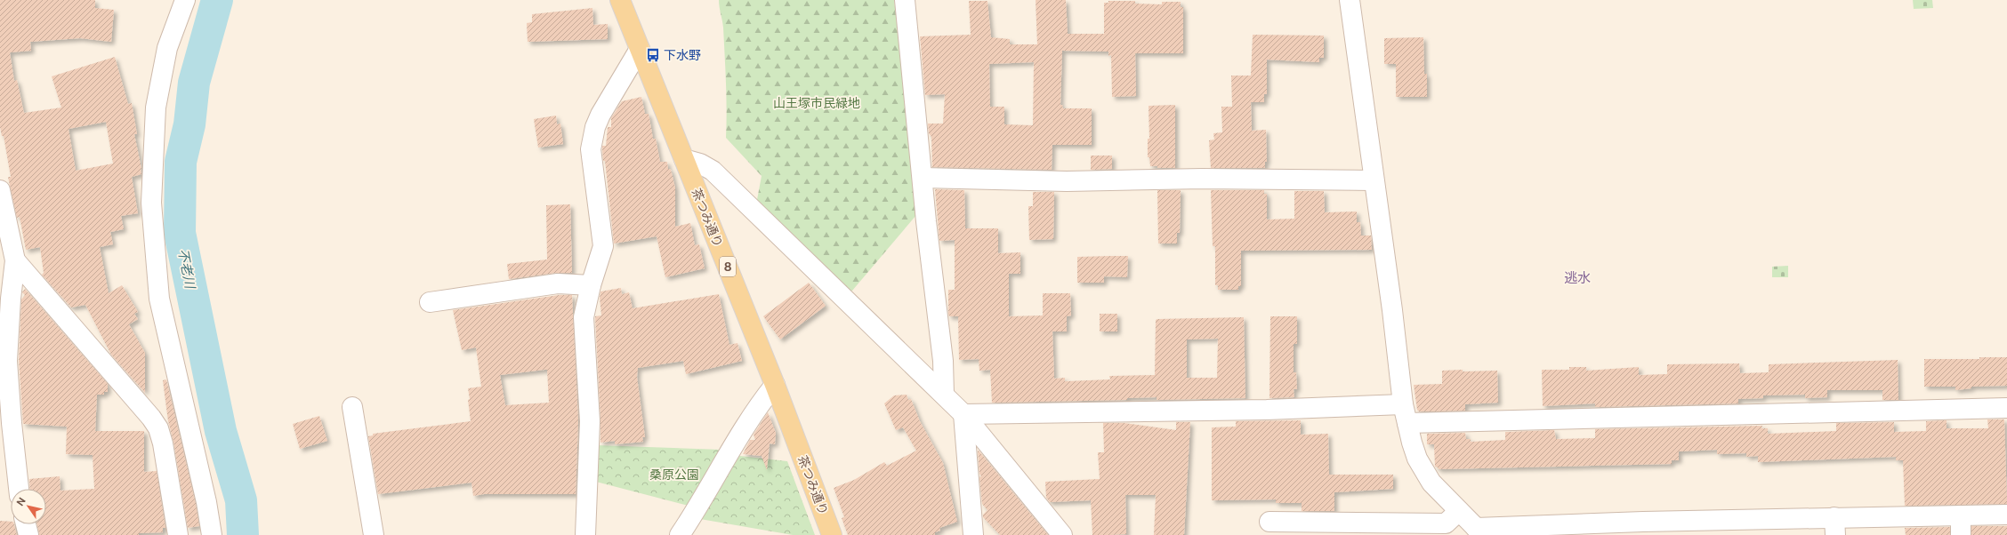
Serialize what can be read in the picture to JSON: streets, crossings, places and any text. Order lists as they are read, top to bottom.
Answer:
{
  "streets": {
    "main road": ["茶つみ通り", "8"]
  },
  "districts": ["逃水"],
  "water": ["不老川"],
  "parks": ["山王塚市民緑地", "桑原公園"],
  "places": {
    "bus stop": ["下水野"]
  },
  "north": "top left"
}
